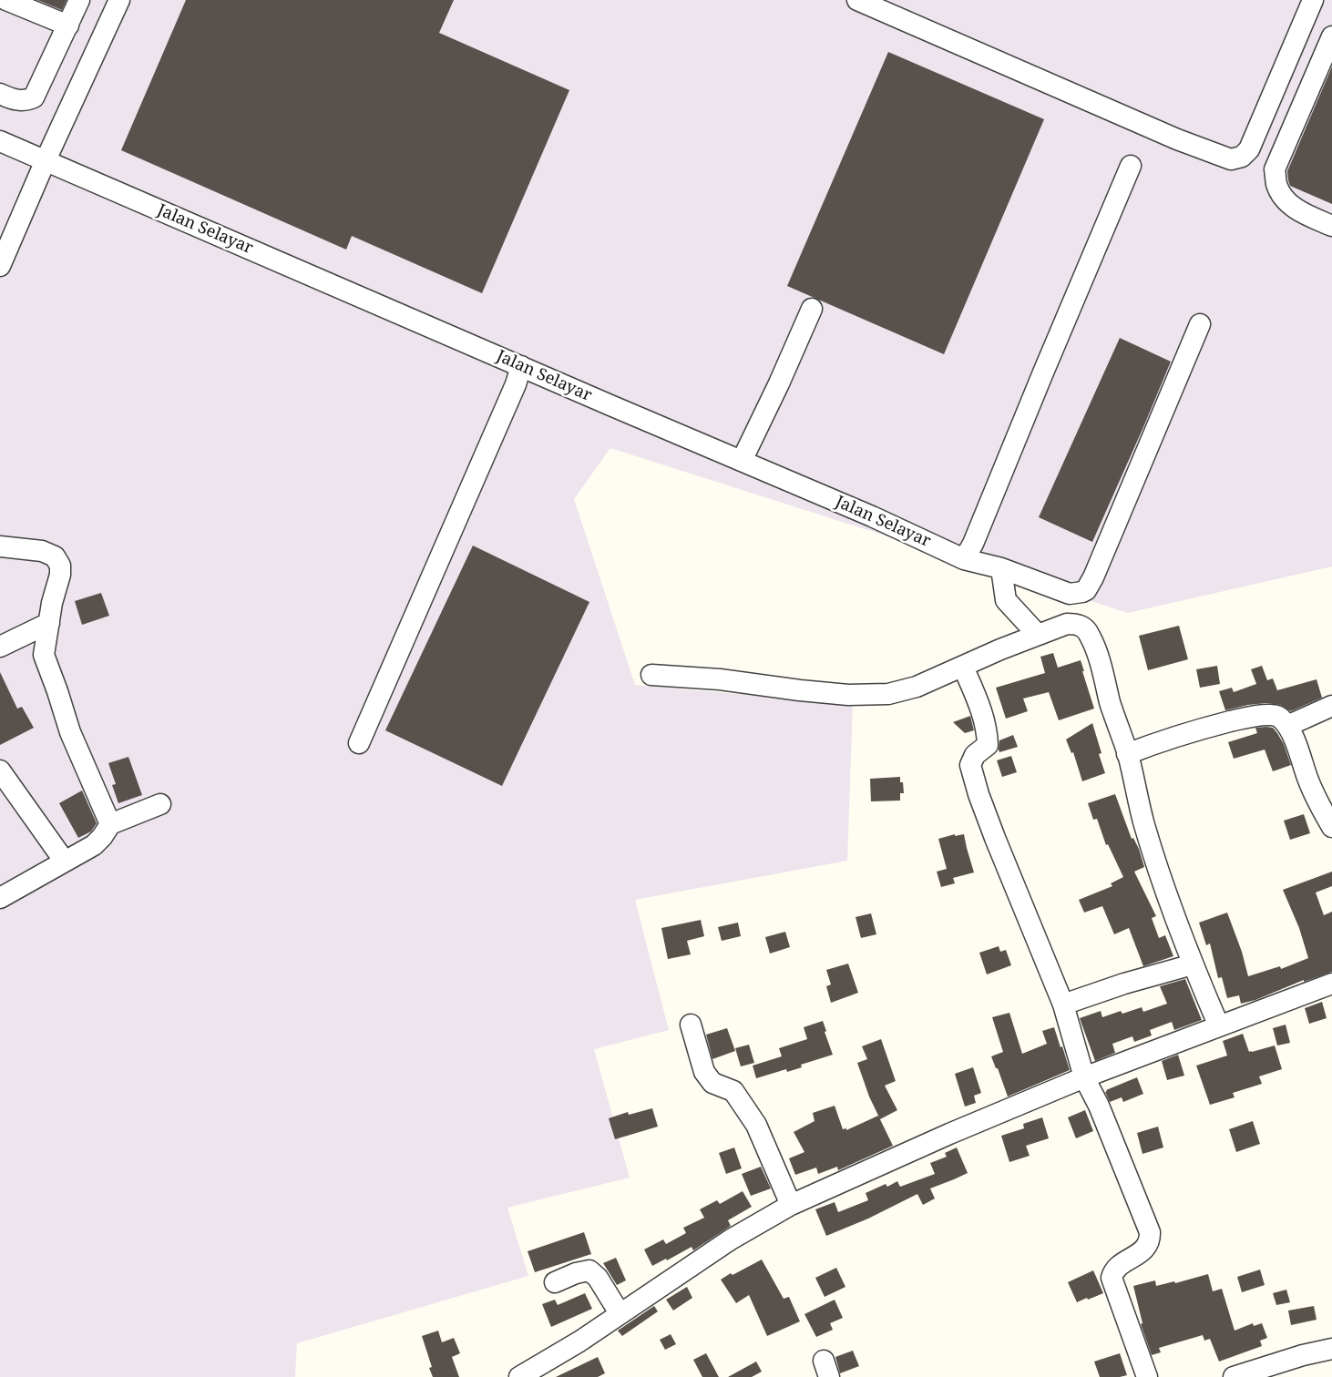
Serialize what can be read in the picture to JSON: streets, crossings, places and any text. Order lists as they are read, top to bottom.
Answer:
{
  "streets": {
    "street": ["Jalan Selayar"]
  }
}
